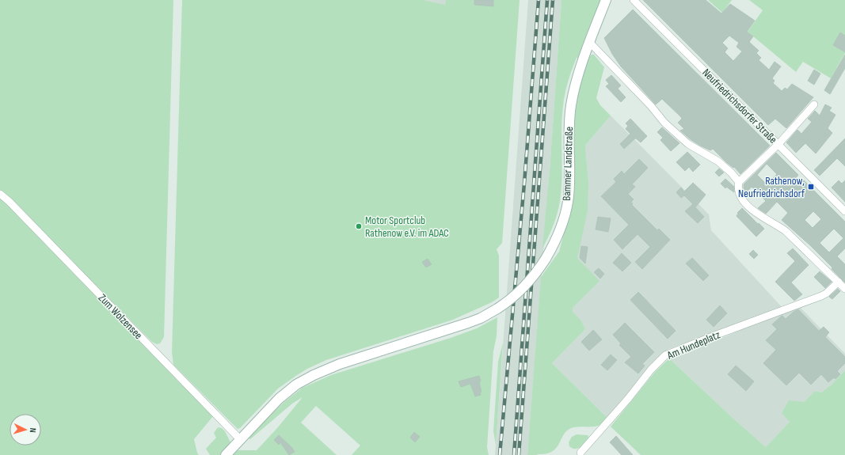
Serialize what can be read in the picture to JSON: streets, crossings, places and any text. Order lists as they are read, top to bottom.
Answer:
{
  "streets": {
    "main road": ["Bammer Landstraße"],
    "street": ["Neufriedrichsdorfer Straße", "Zum Wolzensee", "Am Hundeplatz"]
  },
  "crossings": [
    ["Bammer Landstraße", "Zum Wolzensee"]
  ],
  "places": {
    "transit": ["Rathenow, Neufriedrichsdorf"],
    "other": ["Motor Sportclub Rathenow e.V. im ADAC"]
  },
  "north": "right"
}
